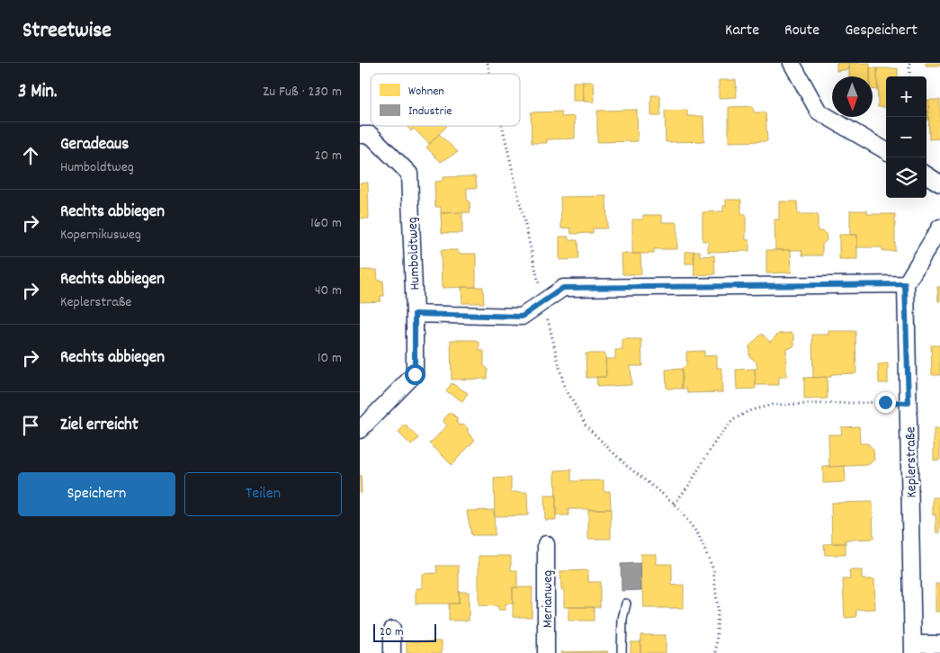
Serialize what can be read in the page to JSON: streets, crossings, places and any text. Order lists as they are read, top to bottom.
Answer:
{
  "streets": {
    "street": ["Humboldtweg", "Keplerstraße", "Merianweg"]
  },
  "legend": ["Wohnen", "Industrie"],
  "scale_bar": "20 m",
  "north": "bottom",
  "page": {
    "header": "Streetwise",
    "nav": ["Karte", "Route", "Gespeichert"],
    "heading": ["3 Min.", "Zu Fuß · 230 m"],
    "map_buttons": ["+", "−"],
    "list": [
      ["Geradeaus", "Humboldtweg", "20 m"],
      ["Rechts abbiegen", "Kopernikusweg", "160 m"],
      ["Rechts abbiegen", "Keplerstraße", "40 m"],
      ["Rechts abbiegen", "10 m"],
      "Ziel erreicht"
    ],
    "buttons": ["Speichern", "Teilen"],
    "scale": "20 m"
  }
}
